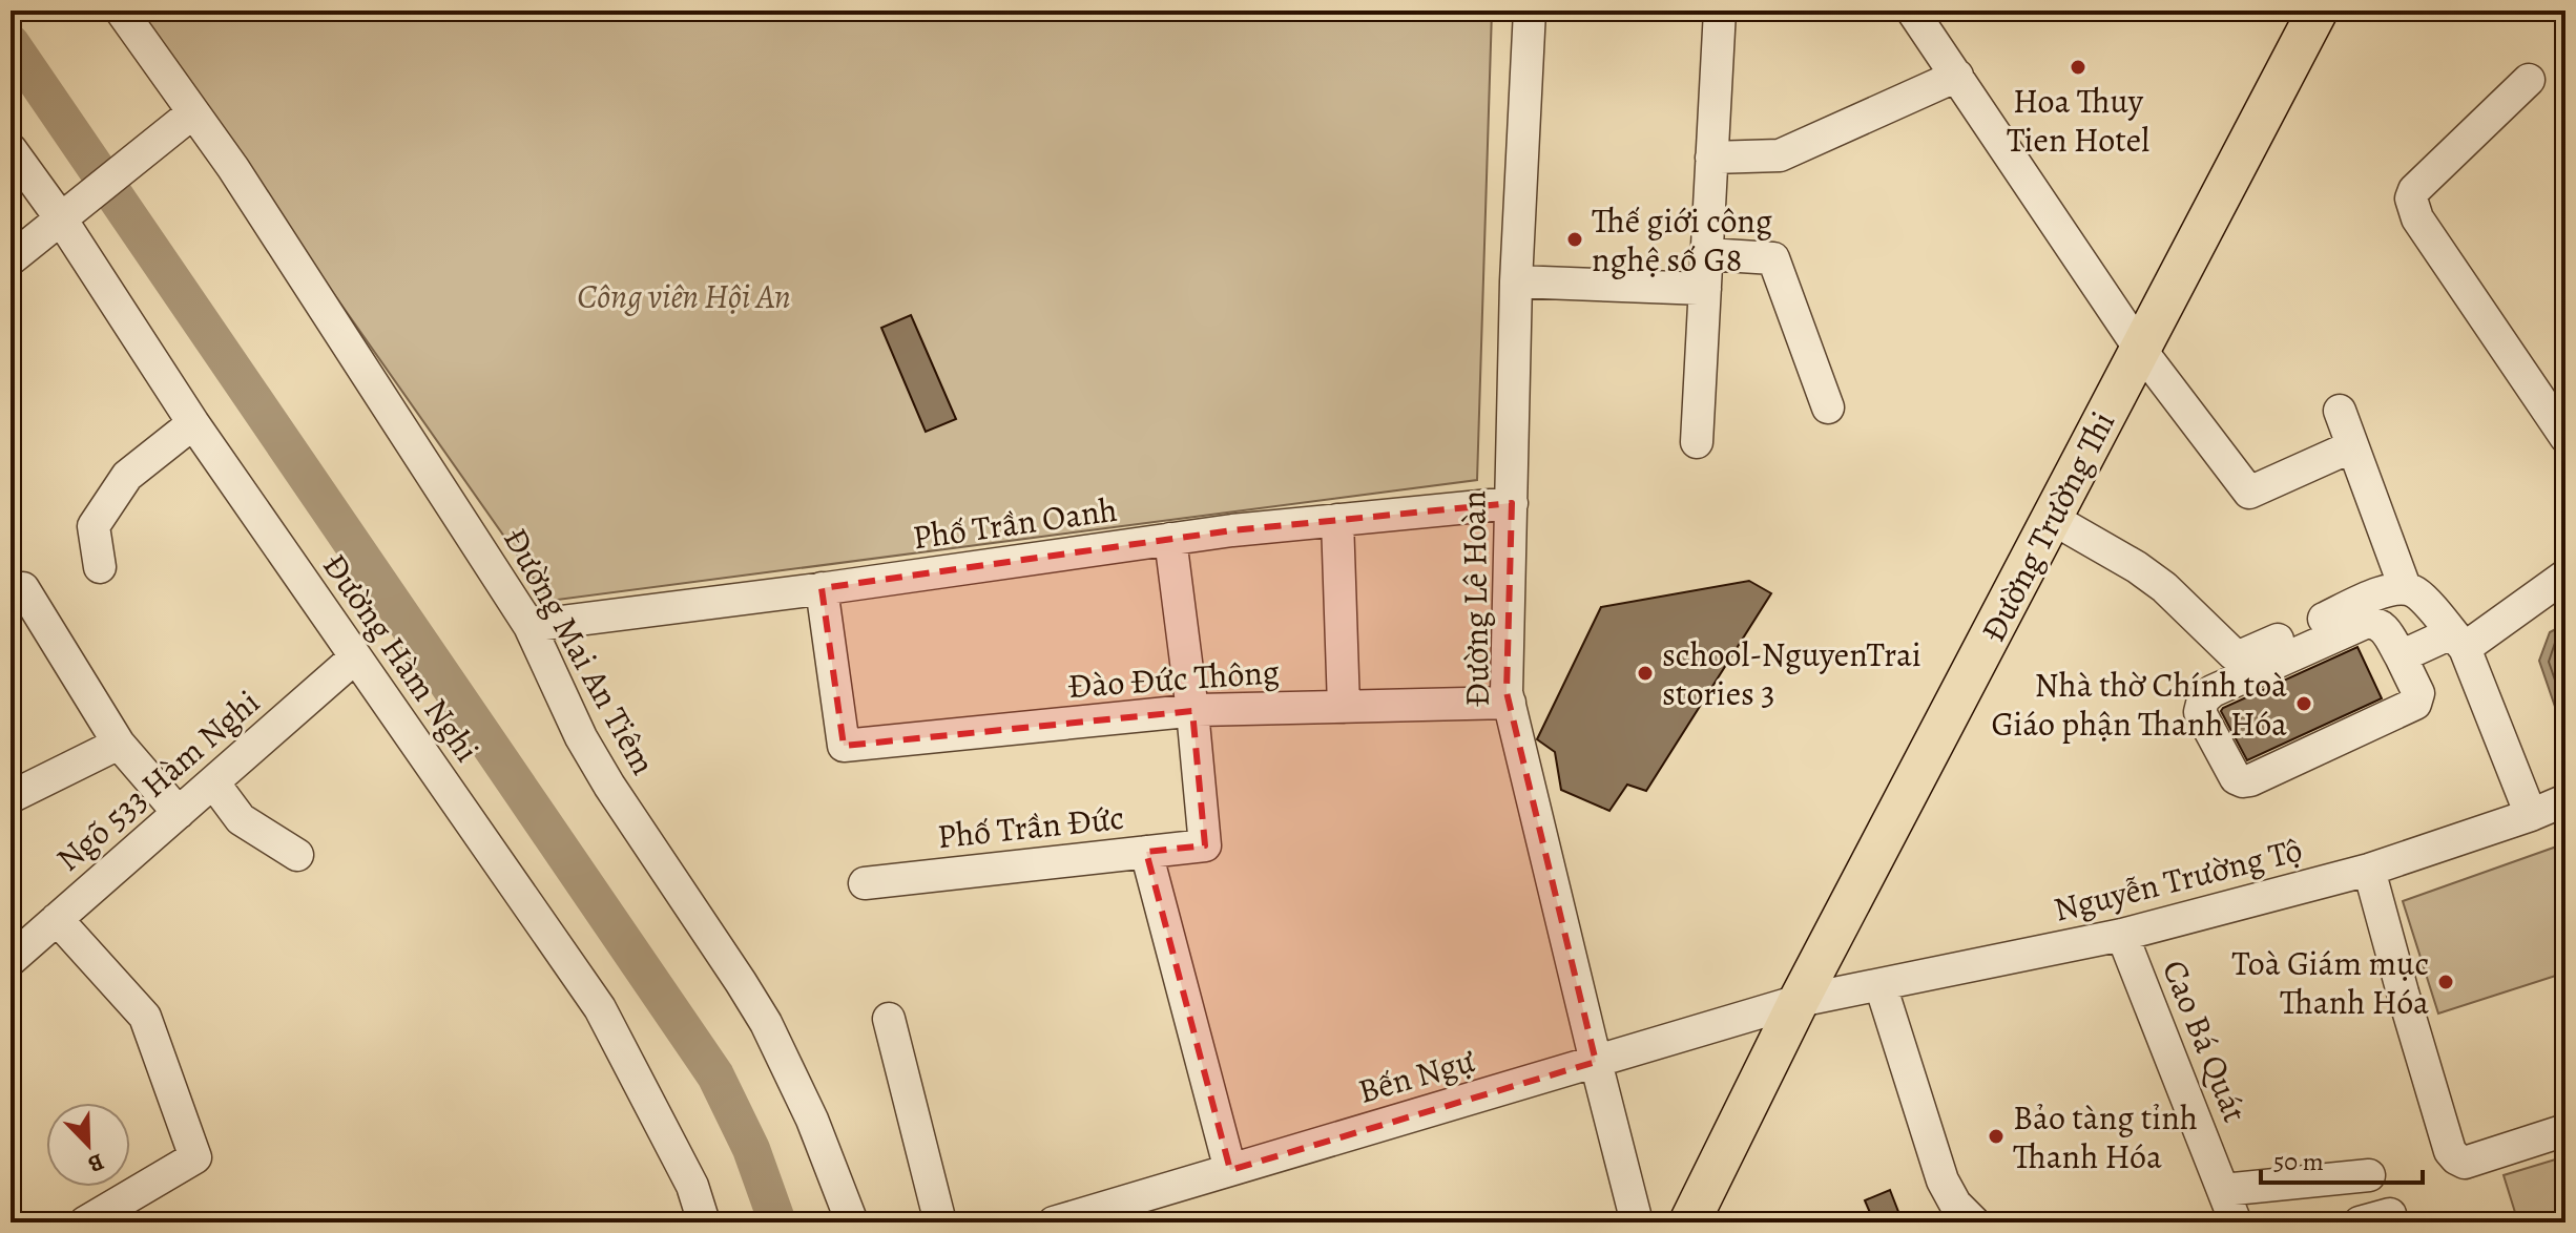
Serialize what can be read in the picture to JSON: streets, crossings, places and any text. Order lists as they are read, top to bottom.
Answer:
{
  "streets": {
    "main road": ["Đường Trường Thi"],
    "street": [
      "Phố Trần Oanh",
      "Đường Lê Hoàn",
      "Đường Mai An Tiêm",
      "Đường Hàm Nghi",
      "Đào Đức Thông",
      "Ngõ 533 Hàm Nghi",
      "Phố Trần Đức",
      "Nguyễn Trường Tộ",
      "Cao Bá Quát",
      "Bến Ngự"
    ]
  },
  "crossings": [
    ["Phố Trần Oanh", "Đường Lê Hoàn"],
    ["Phố Trần Oanh", "Đường Mai An Tiêm"],
    ["Phố Trần Oanh", "Đào Đức Thông"],
    ["Đường Trường Thi", "Nguyễn Trường Tộ"],
    ["Đường Trường Thi", "Bến Ngự"],
    ["Đường Lê Hoàn", "Đào Đức Thông"],
    ["Đường Lê Hoàn", "Bến Ngự"],
    ["Đường Hàm Nghi", "Ngõ 533 Hàm Nghi"],
    ["Đào Đức Thông", "Phố Trần Đức"],
    ["Nguyễn Trường Tộ", "Cao Bá Quát"],
    ["Nguyễn Trường Tộ", "Bến Ngự"]
  ],
  "parks": ["Công viên Hội An"],
  "places": [
    "Hoa Thuy Tien Hotel",
    "Thế giới công nghệ số G8",
    "school-NguyenTrai stories 3",
    "Nhà thờ Chính toà Giáo phận Thanh Hóa",
    "Toà Giám mục Thanh Hóa",
    "Bảo tàng tỉnh Thanh Hóa"
  ],
  "scale_bar": "50 m",
  "north": "bottom right"
}
